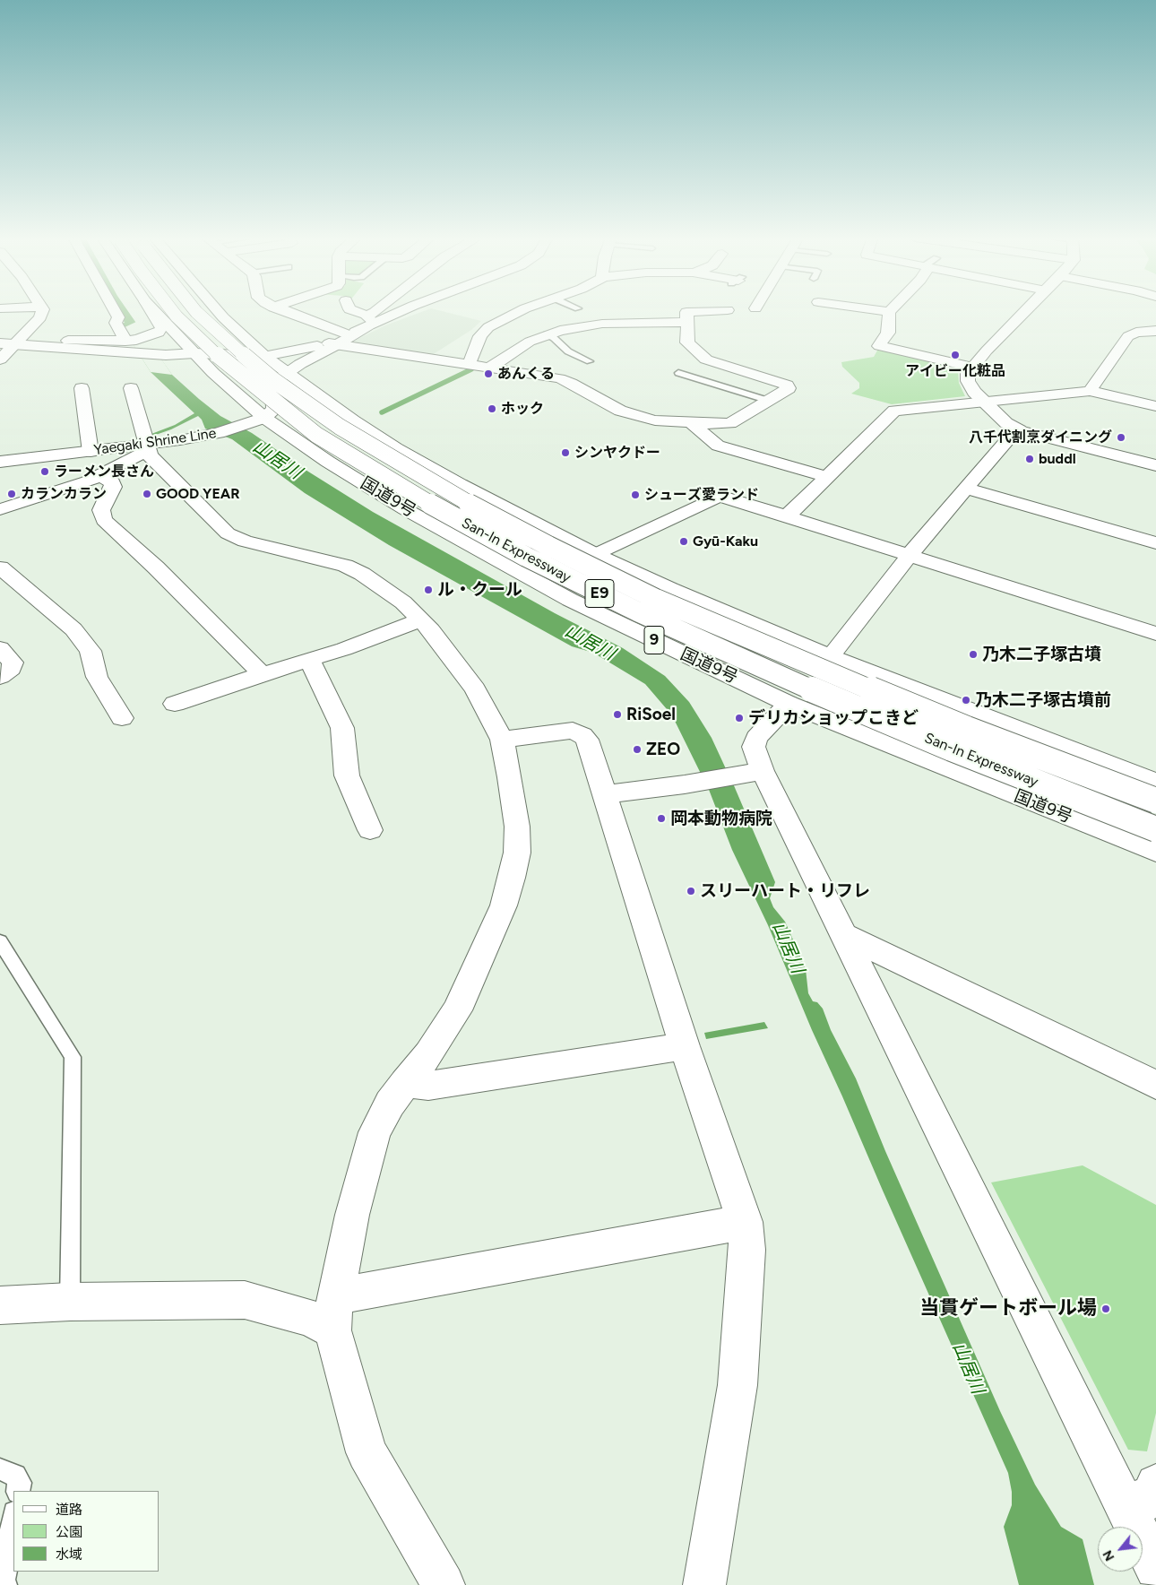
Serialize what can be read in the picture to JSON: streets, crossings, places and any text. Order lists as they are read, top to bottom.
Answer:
{
  "streets": {
    "main road": [
      "Yaegaki Shrine Line",
      "国道9号",
      "San-In Expressway",
      "E9",
      "9"
    ]
  },
  "crossings": [
    ["Yaegaki Shrine Line", "国道9号"]
  ],
  "water": ["山居川"],
  "places": [
    "アイビー化粧品",
    "あんくる",
    "ホック",
    "八千代割烹ダイニング",
    "シンヤクドー",
    "buddl",
    "ラーメン長さん",
    "カランカラン",
    "GOOD YEAR",
    "シューズ愛ランド",
    "Gyū-Kaku",
    "ル・クール",
    "乃木二子塚古墳",
    "乃木二子塚古墳前",
    "RiSoel",
    "デリカショップこきど",
    "ZEO",
    "岡本動物病院",
    "スリーハート・リフレ",
    "当貫ゲートボール場"
  ],
  "legend": ["道路", "公園", "水域"],
  "north": "bottom left"
}
